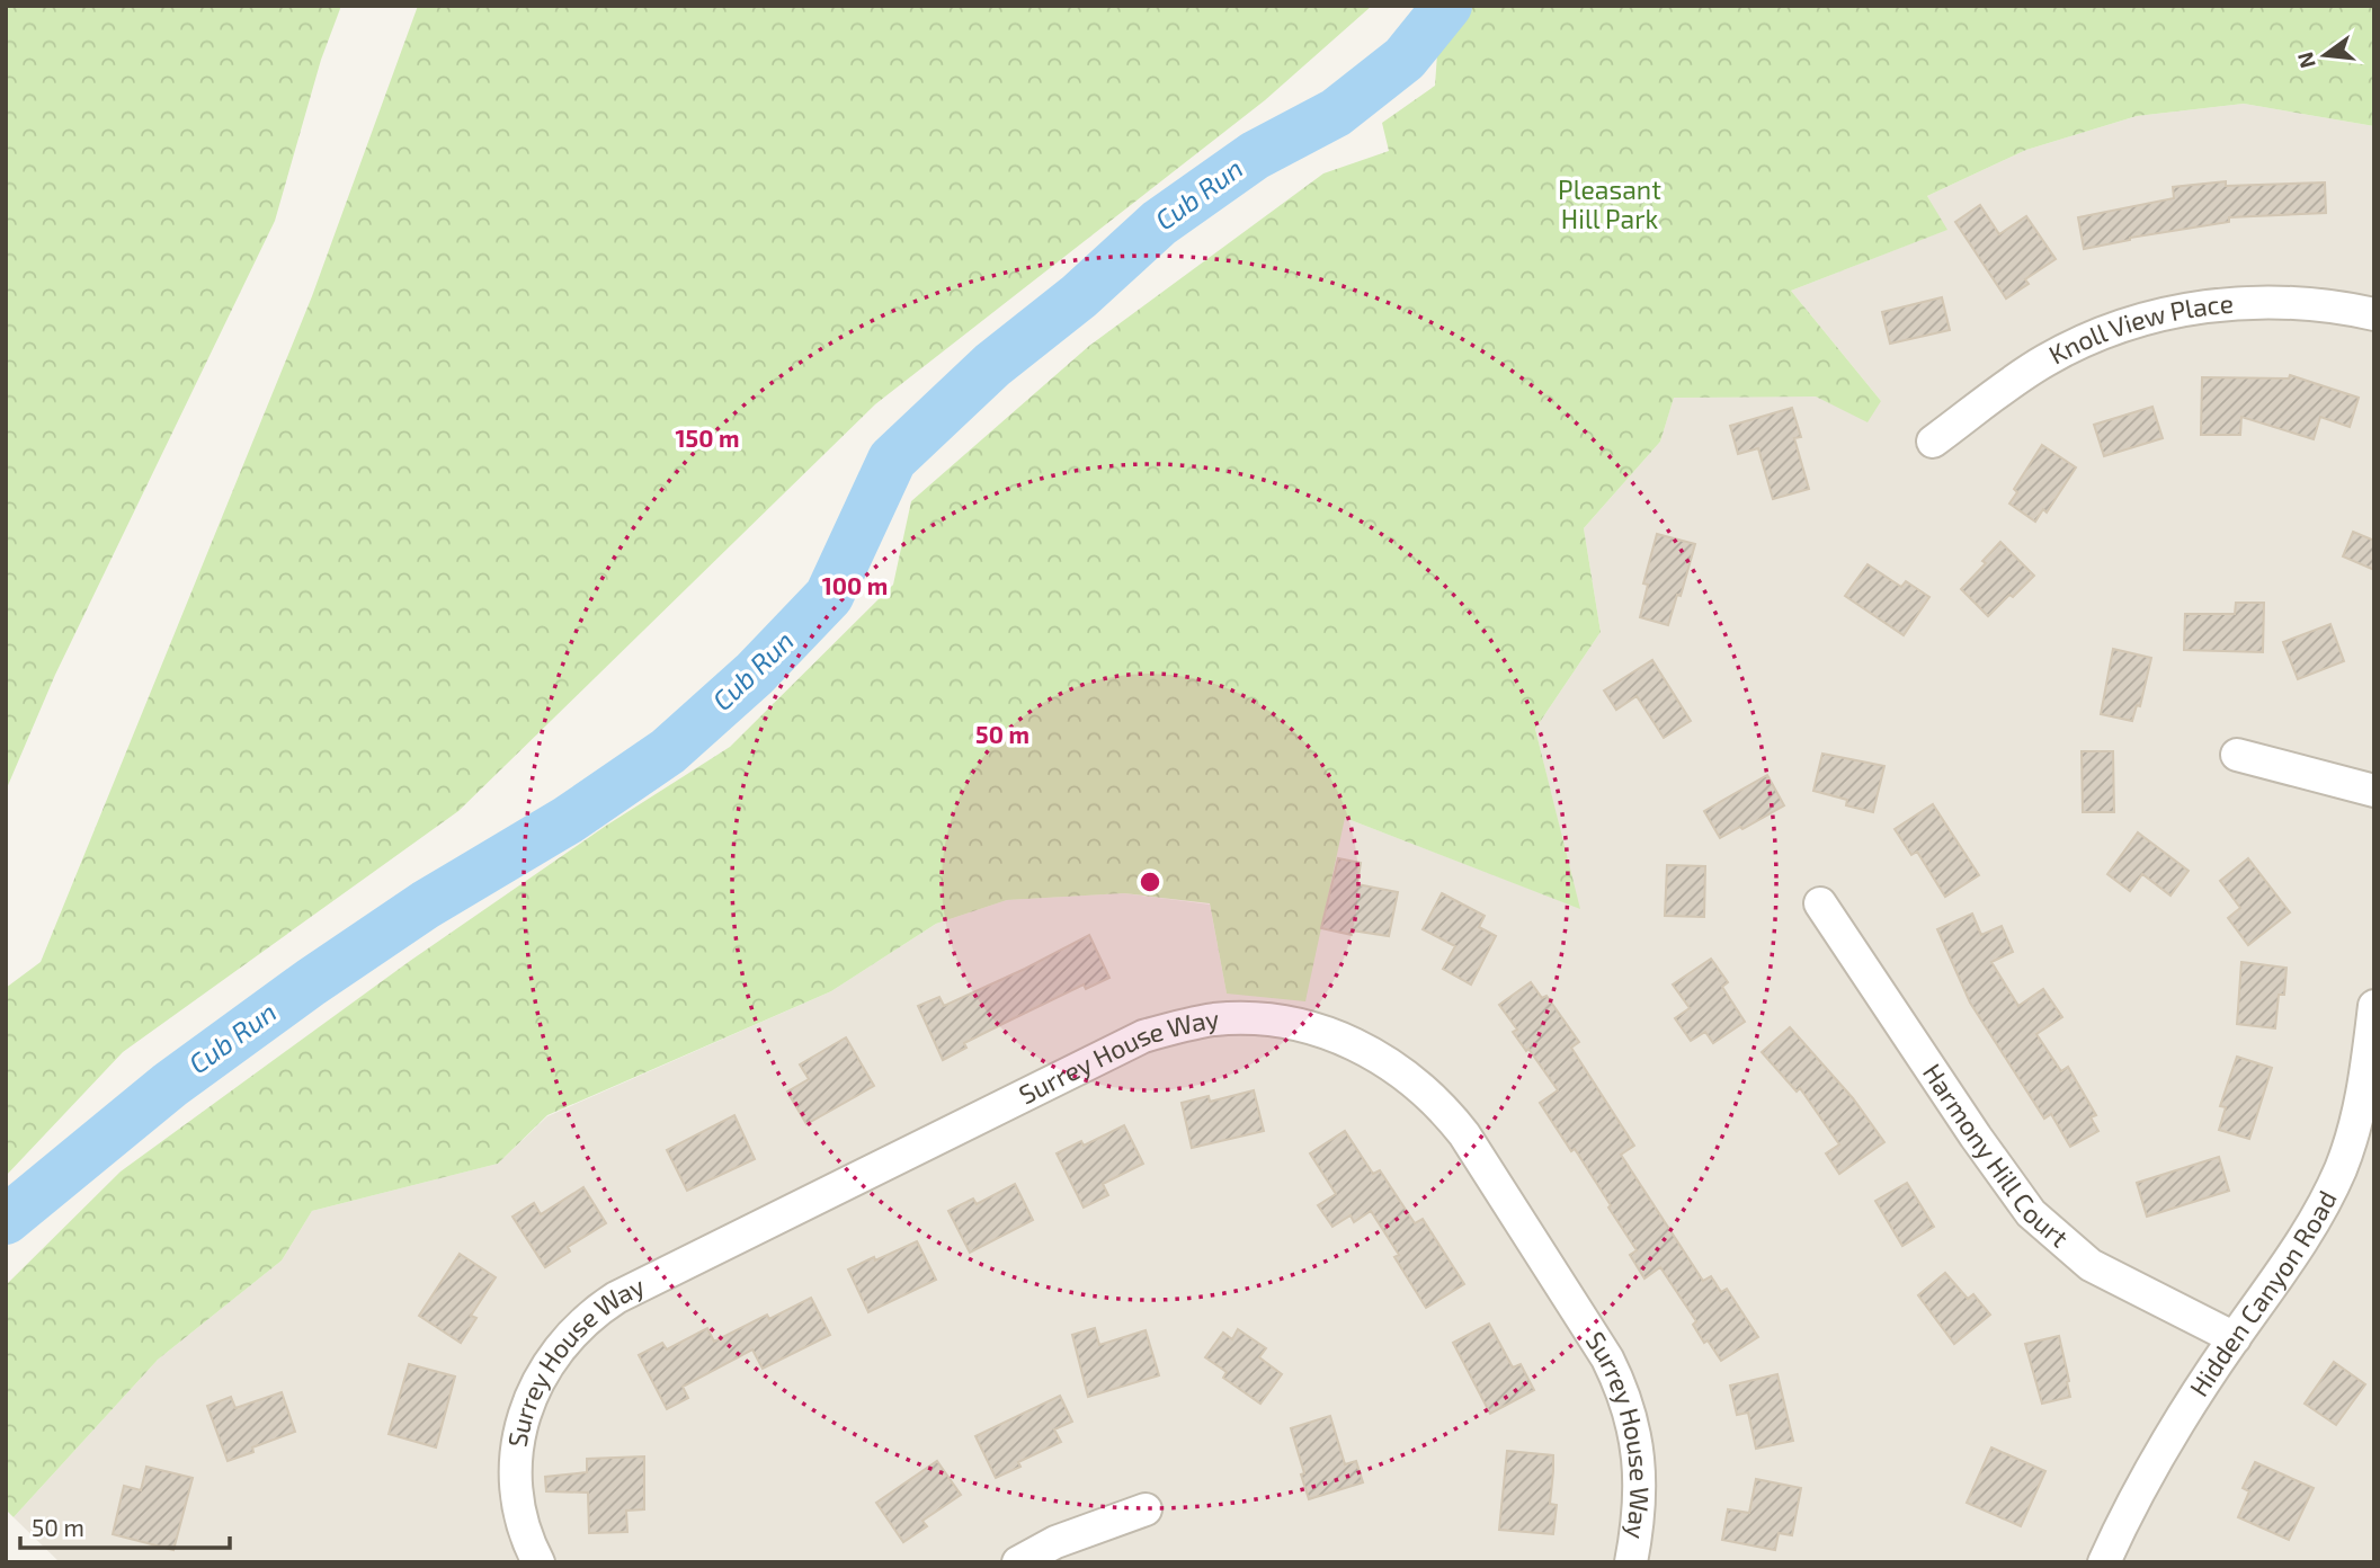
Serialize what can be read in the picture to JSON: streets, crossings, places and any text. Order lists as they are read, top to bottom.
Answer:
{
  "streets": {
    "street": [
      "Knoll View Place",
      "Surrey House Way",
      "Harmony Hill Court",
      "Hidden Canyon Road"
    ]
  },
  "crossings": [
    ["Harmony Hill Court", "Hidden Canyon Road"]
  ],
  "water": ["Cub Run"],
  "parks": ["Pleasant Hill Park"],
  "scale_bar": "50 m",
  "north": "left",
  "rings": ["150 m", "100 m", "50 m"]
}
